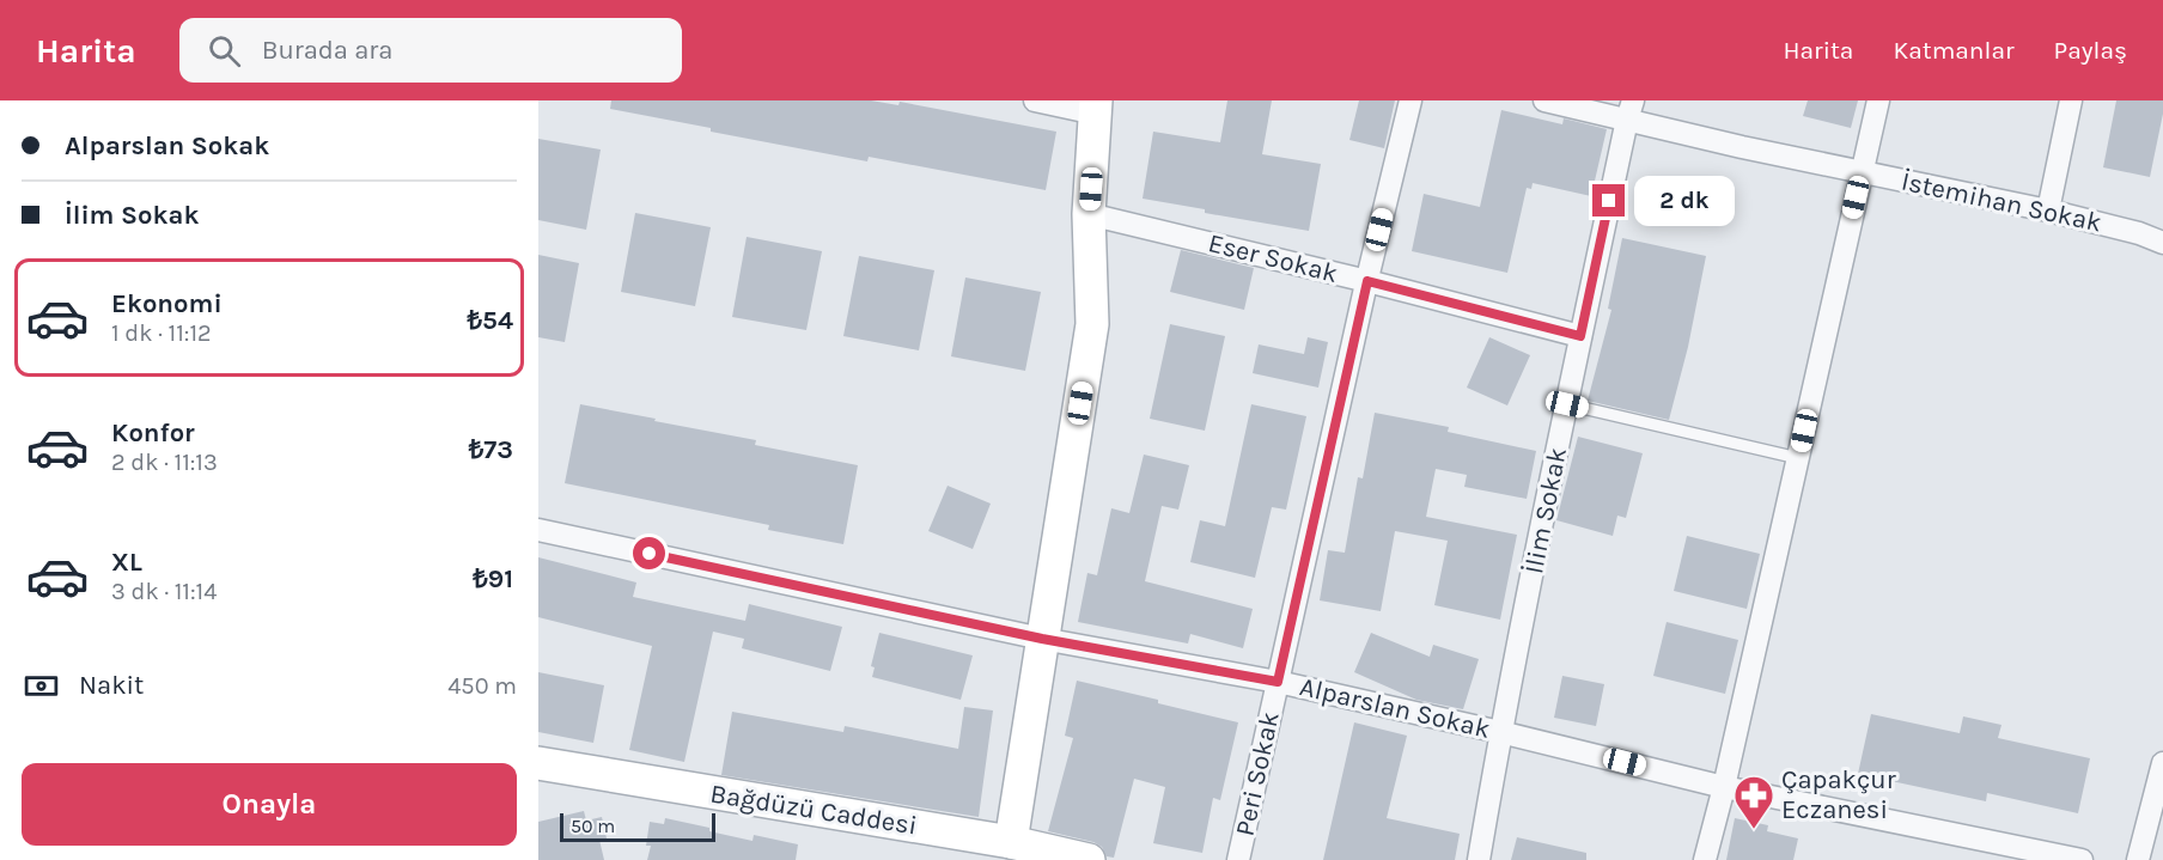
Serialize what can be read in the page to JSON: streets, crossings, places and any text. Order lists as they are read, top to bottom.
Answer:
{
  "streets": {
    "street": [
      "İstemihan Sokak",
      "Eser Sokak",
      "İlim Sokak",
      "Alparslan Sokak",
      "Peri Sokak",
      "Bağdüzü Caddesi"
    ]
  },
  "crossings": [
    ["İstemihan Sokak", "İlim Sokak"],
    ["Eser Sokak", "İlim Sokak"],
    ["Eser Sokak", "Peri Sokak"],
    ["İlim Sokak", "Alparslan Sokak"],
    ["Alparslan Sokak", "Peri Sokak"]
  ],
  "places": {
    "pharmacy": ["Çapakçur Eczanesi"]
  },
  "scale_bar": "50 m",
  "page": {
    "header": "Harita",
    "search": "Burada ara",
    "nav": ["Harita", "Katmanlar", "Paylaş"],
    "banner": ["Alparslan Sokak", "İlim Sokak"],
    "bubble": "2 dk",
    "list": [
      {
        "name": "Ekonomi",
        "note": "1 dk · 11:12",
        "value": "₺54"
      },
      {
        "name": "Konfor",
        "note": "2 dk · 11:13",
        "value": "₺73"
      },
      {
        "name": "XL",
        "note": "3 dk · 11:14",
        "value": "₺91"
      }
    ],
    "pay": ["Nakit", "450 m"],
    "buttons": "Onayla",
    "scale": "50 m"
  }
}
